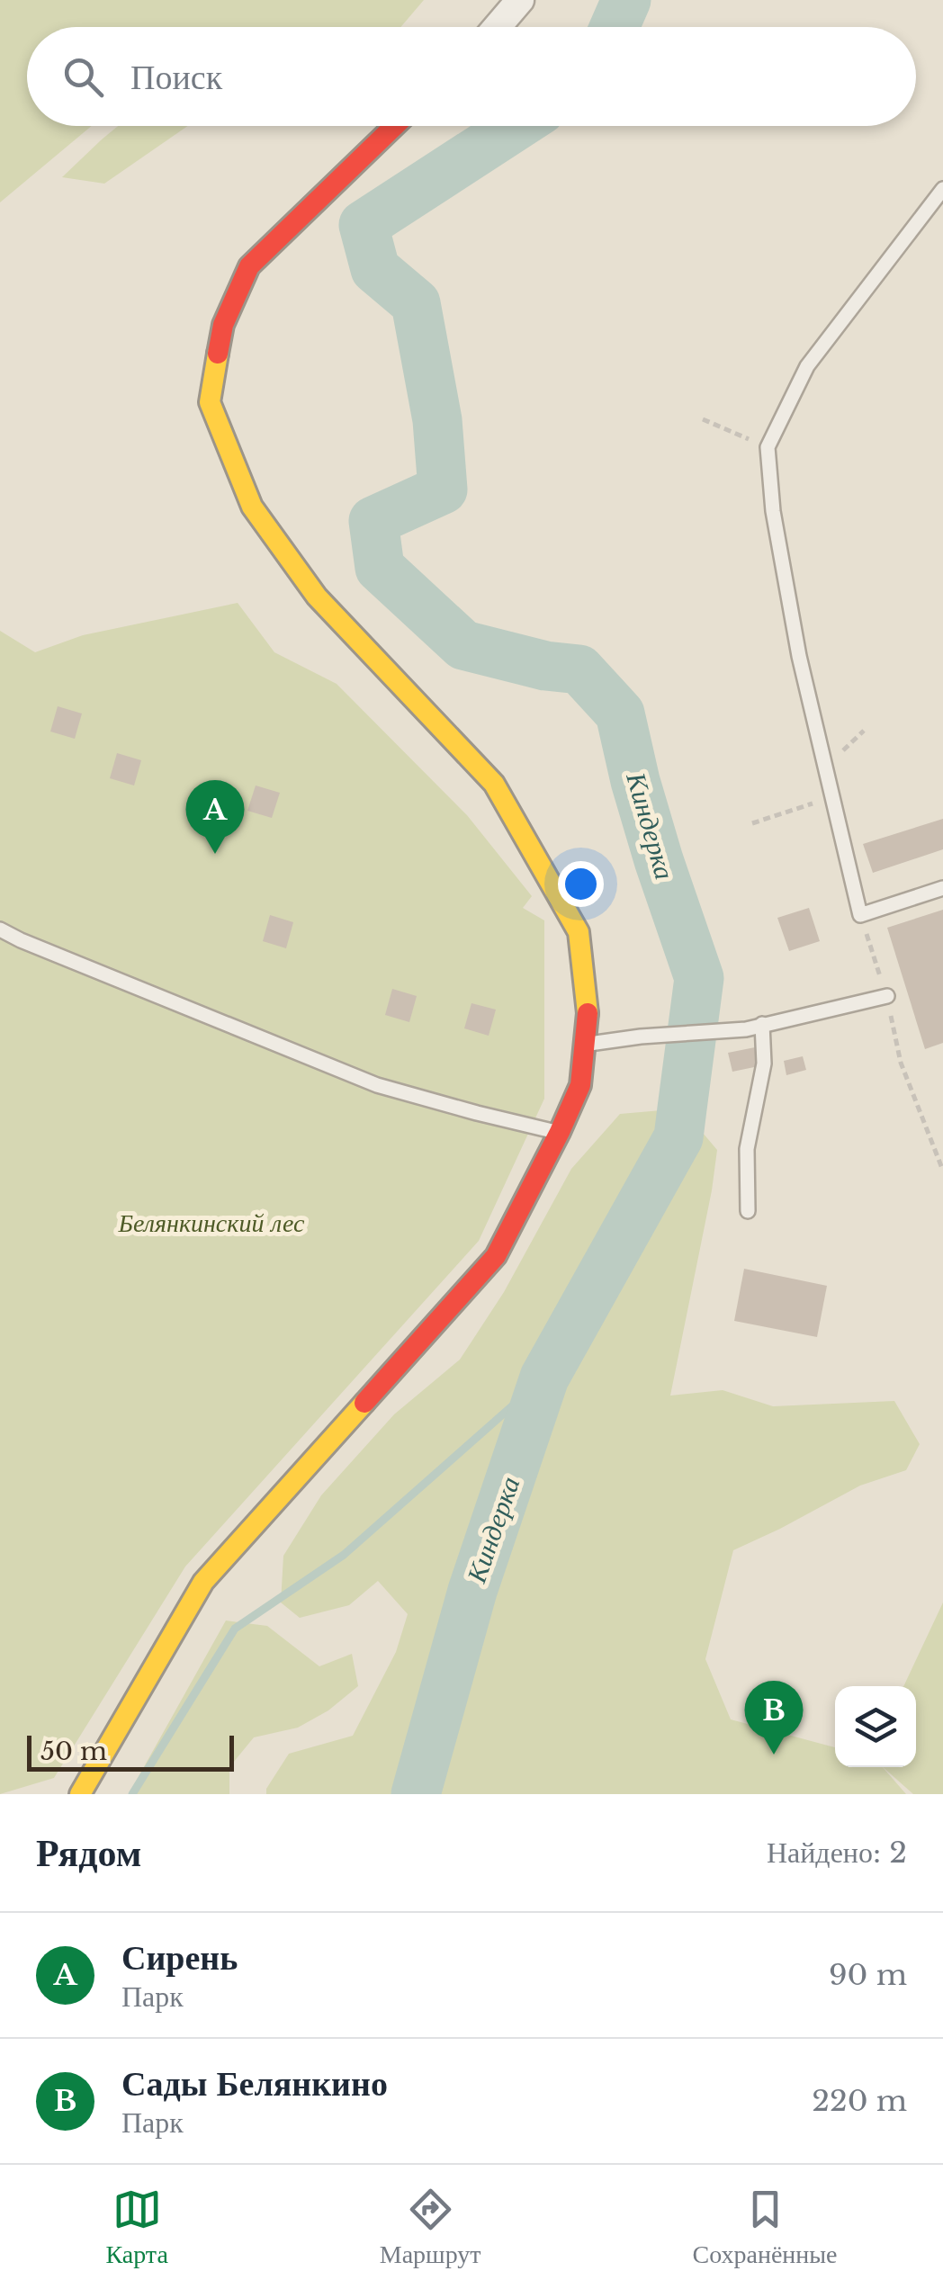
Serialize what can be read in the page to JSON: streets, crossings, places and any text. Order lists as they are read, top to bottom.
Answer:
{
  "water": ["Киндерка"],
  "parks": ["Белянкинский лес"],
  "scale_bar": "50 m",
  "page": {
    "search": "Поиск",
    "pins": ["A", "B"],
    "scale": "50 m",
    "heading": ["Рядом", "Найдено: 2"],
    "list": [
      {
        "mark": "A",
        "name": "Сирень",
        "note": "Парк",
        "value": "90 m"
      },
      {
        "mark": "B",
        "name": "Сады Белянкино",
        "note": "Парк",
        "value": "220 m"
      }
    ],
    "nav": ["Карта", "Маршрут", "Сохранённые"]
  }
}
